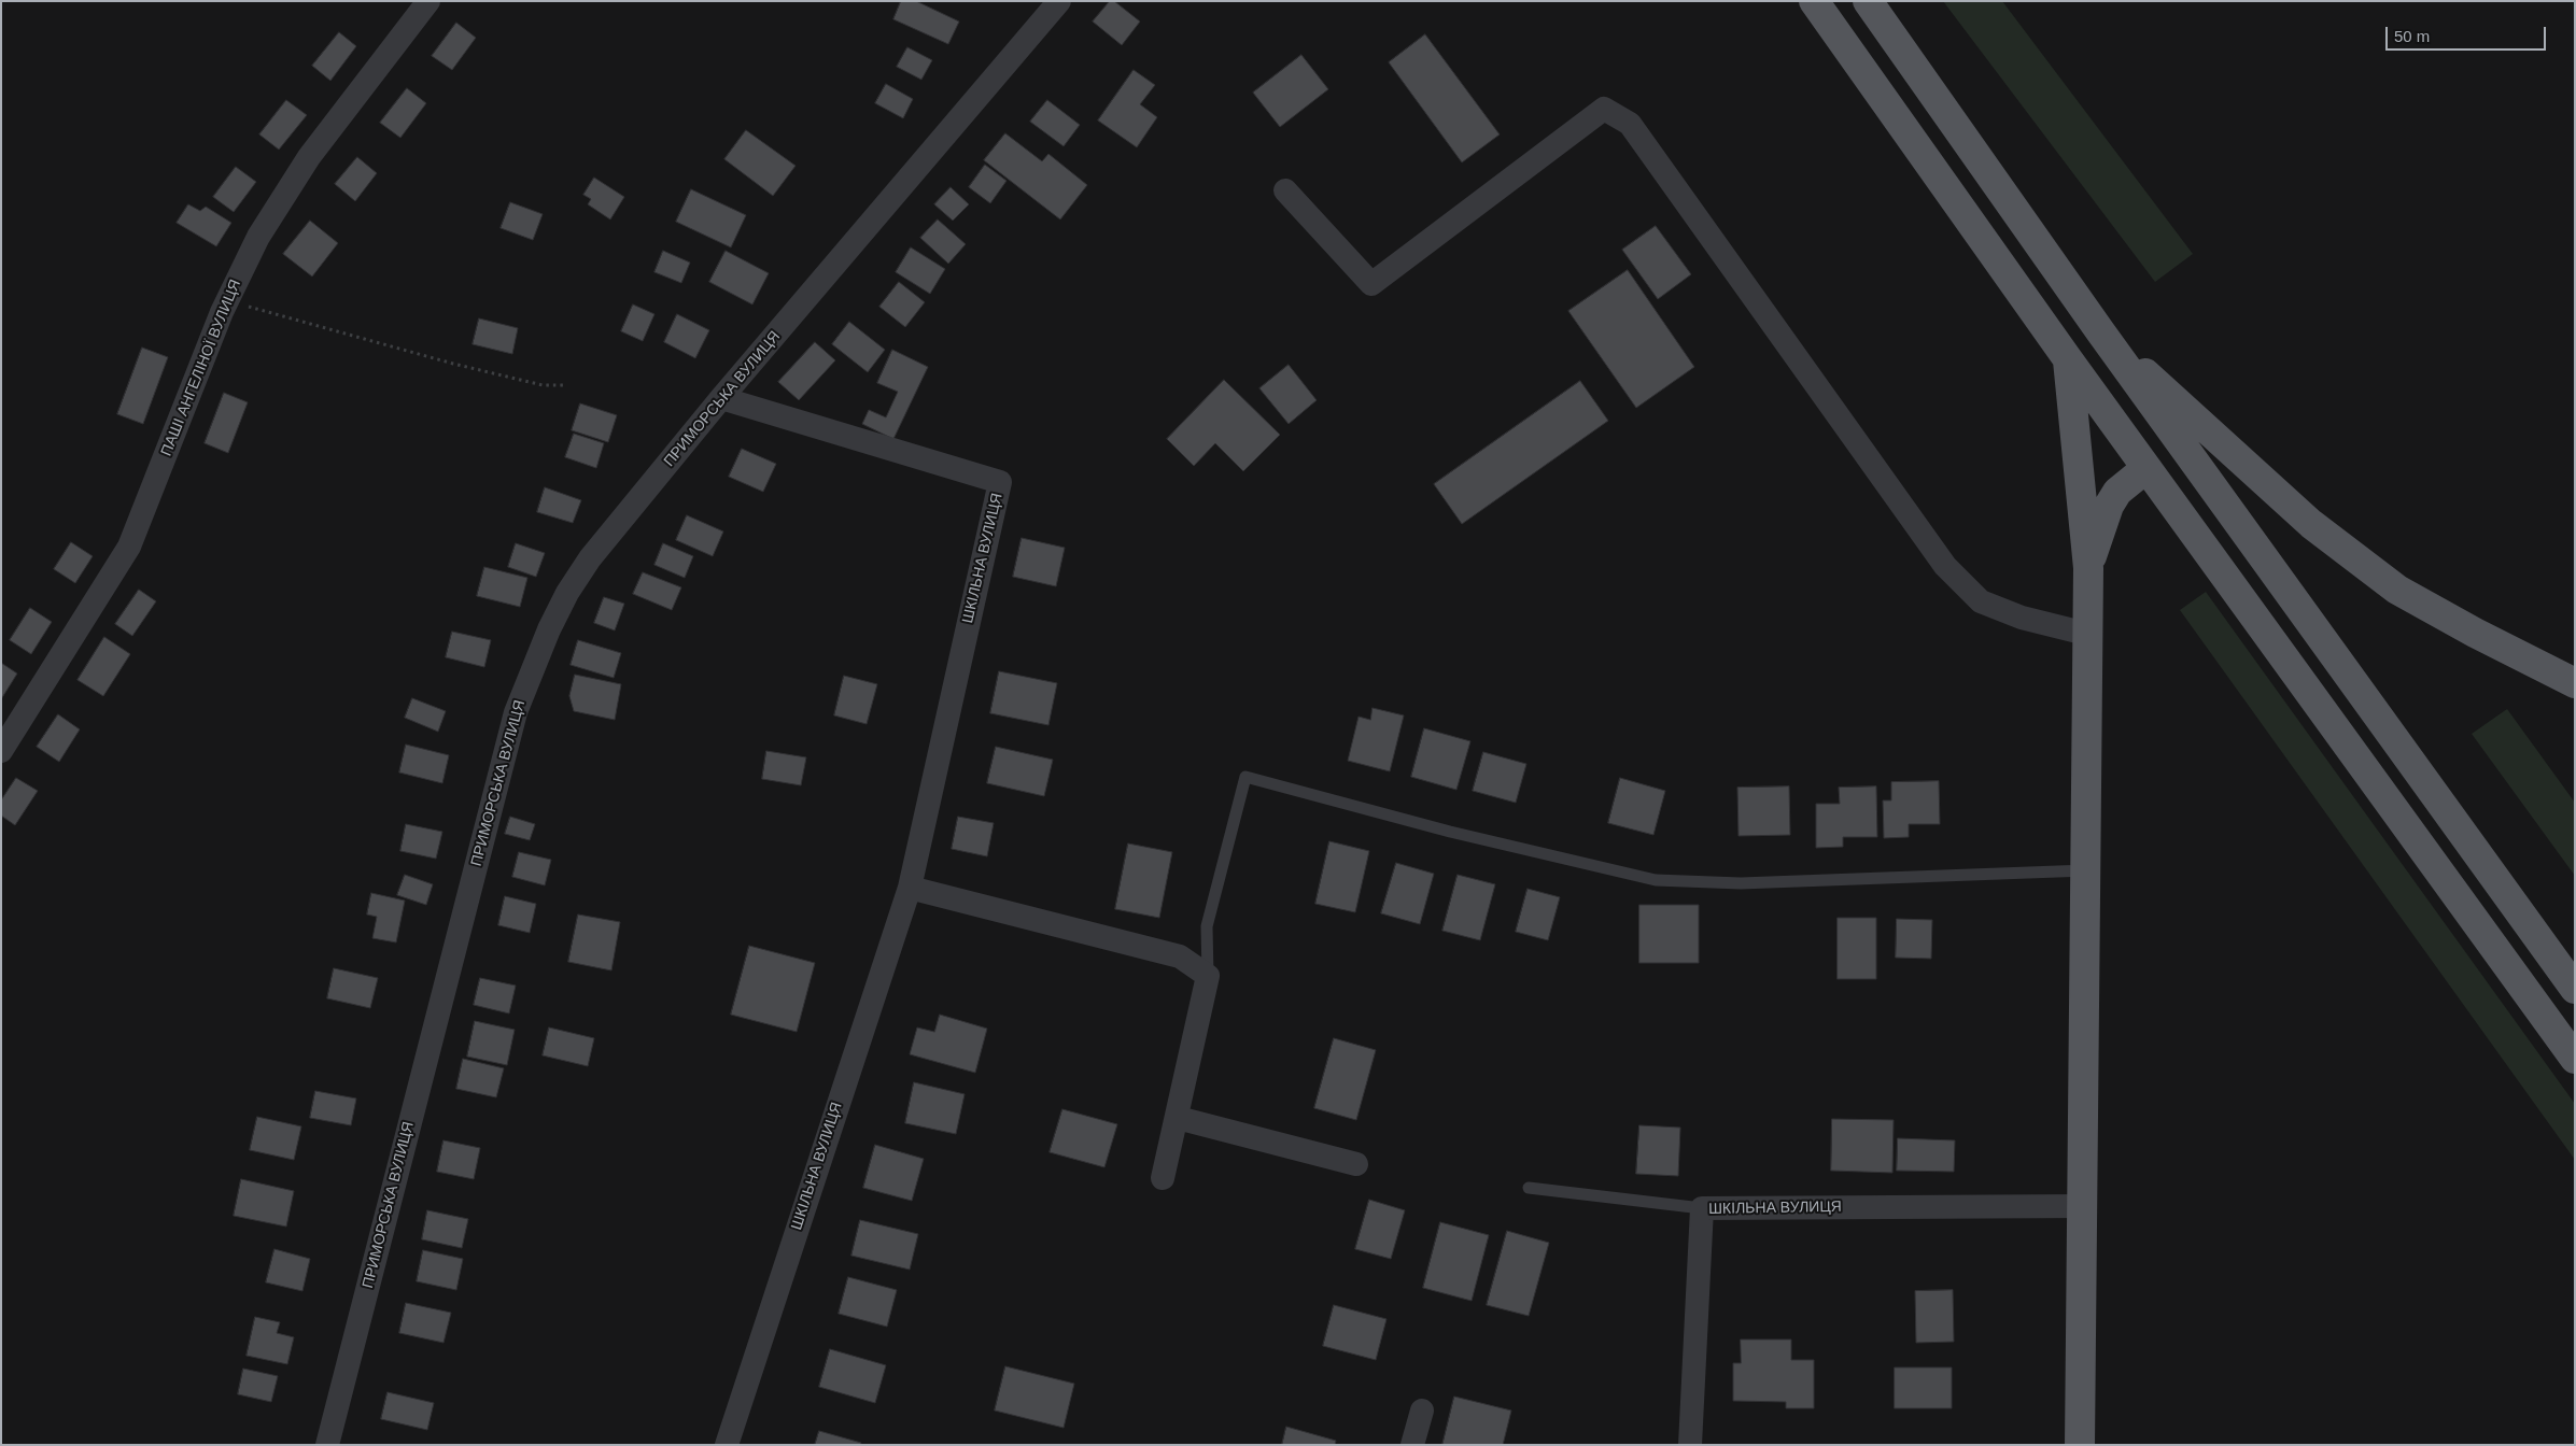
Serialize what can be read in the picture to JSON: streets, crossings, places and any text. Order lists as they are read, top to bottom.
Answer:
{
  "streets": {
    "street": ["ПАШІ АНГЕЛІНОЇ ВУЛИЦЯ", "ПРИМОРСЬКА ВУЛИЦЯ", "ШКІЛЬНА ВУЛИЦЯ"]
  },
  "crossings": [
    ["ПРИМОРСЬКА ВУЛИЦЯ", "ШКІЛЬНА ВУЛИЦЯ"]
  ],
  "scale_bar": "50 m"
}
